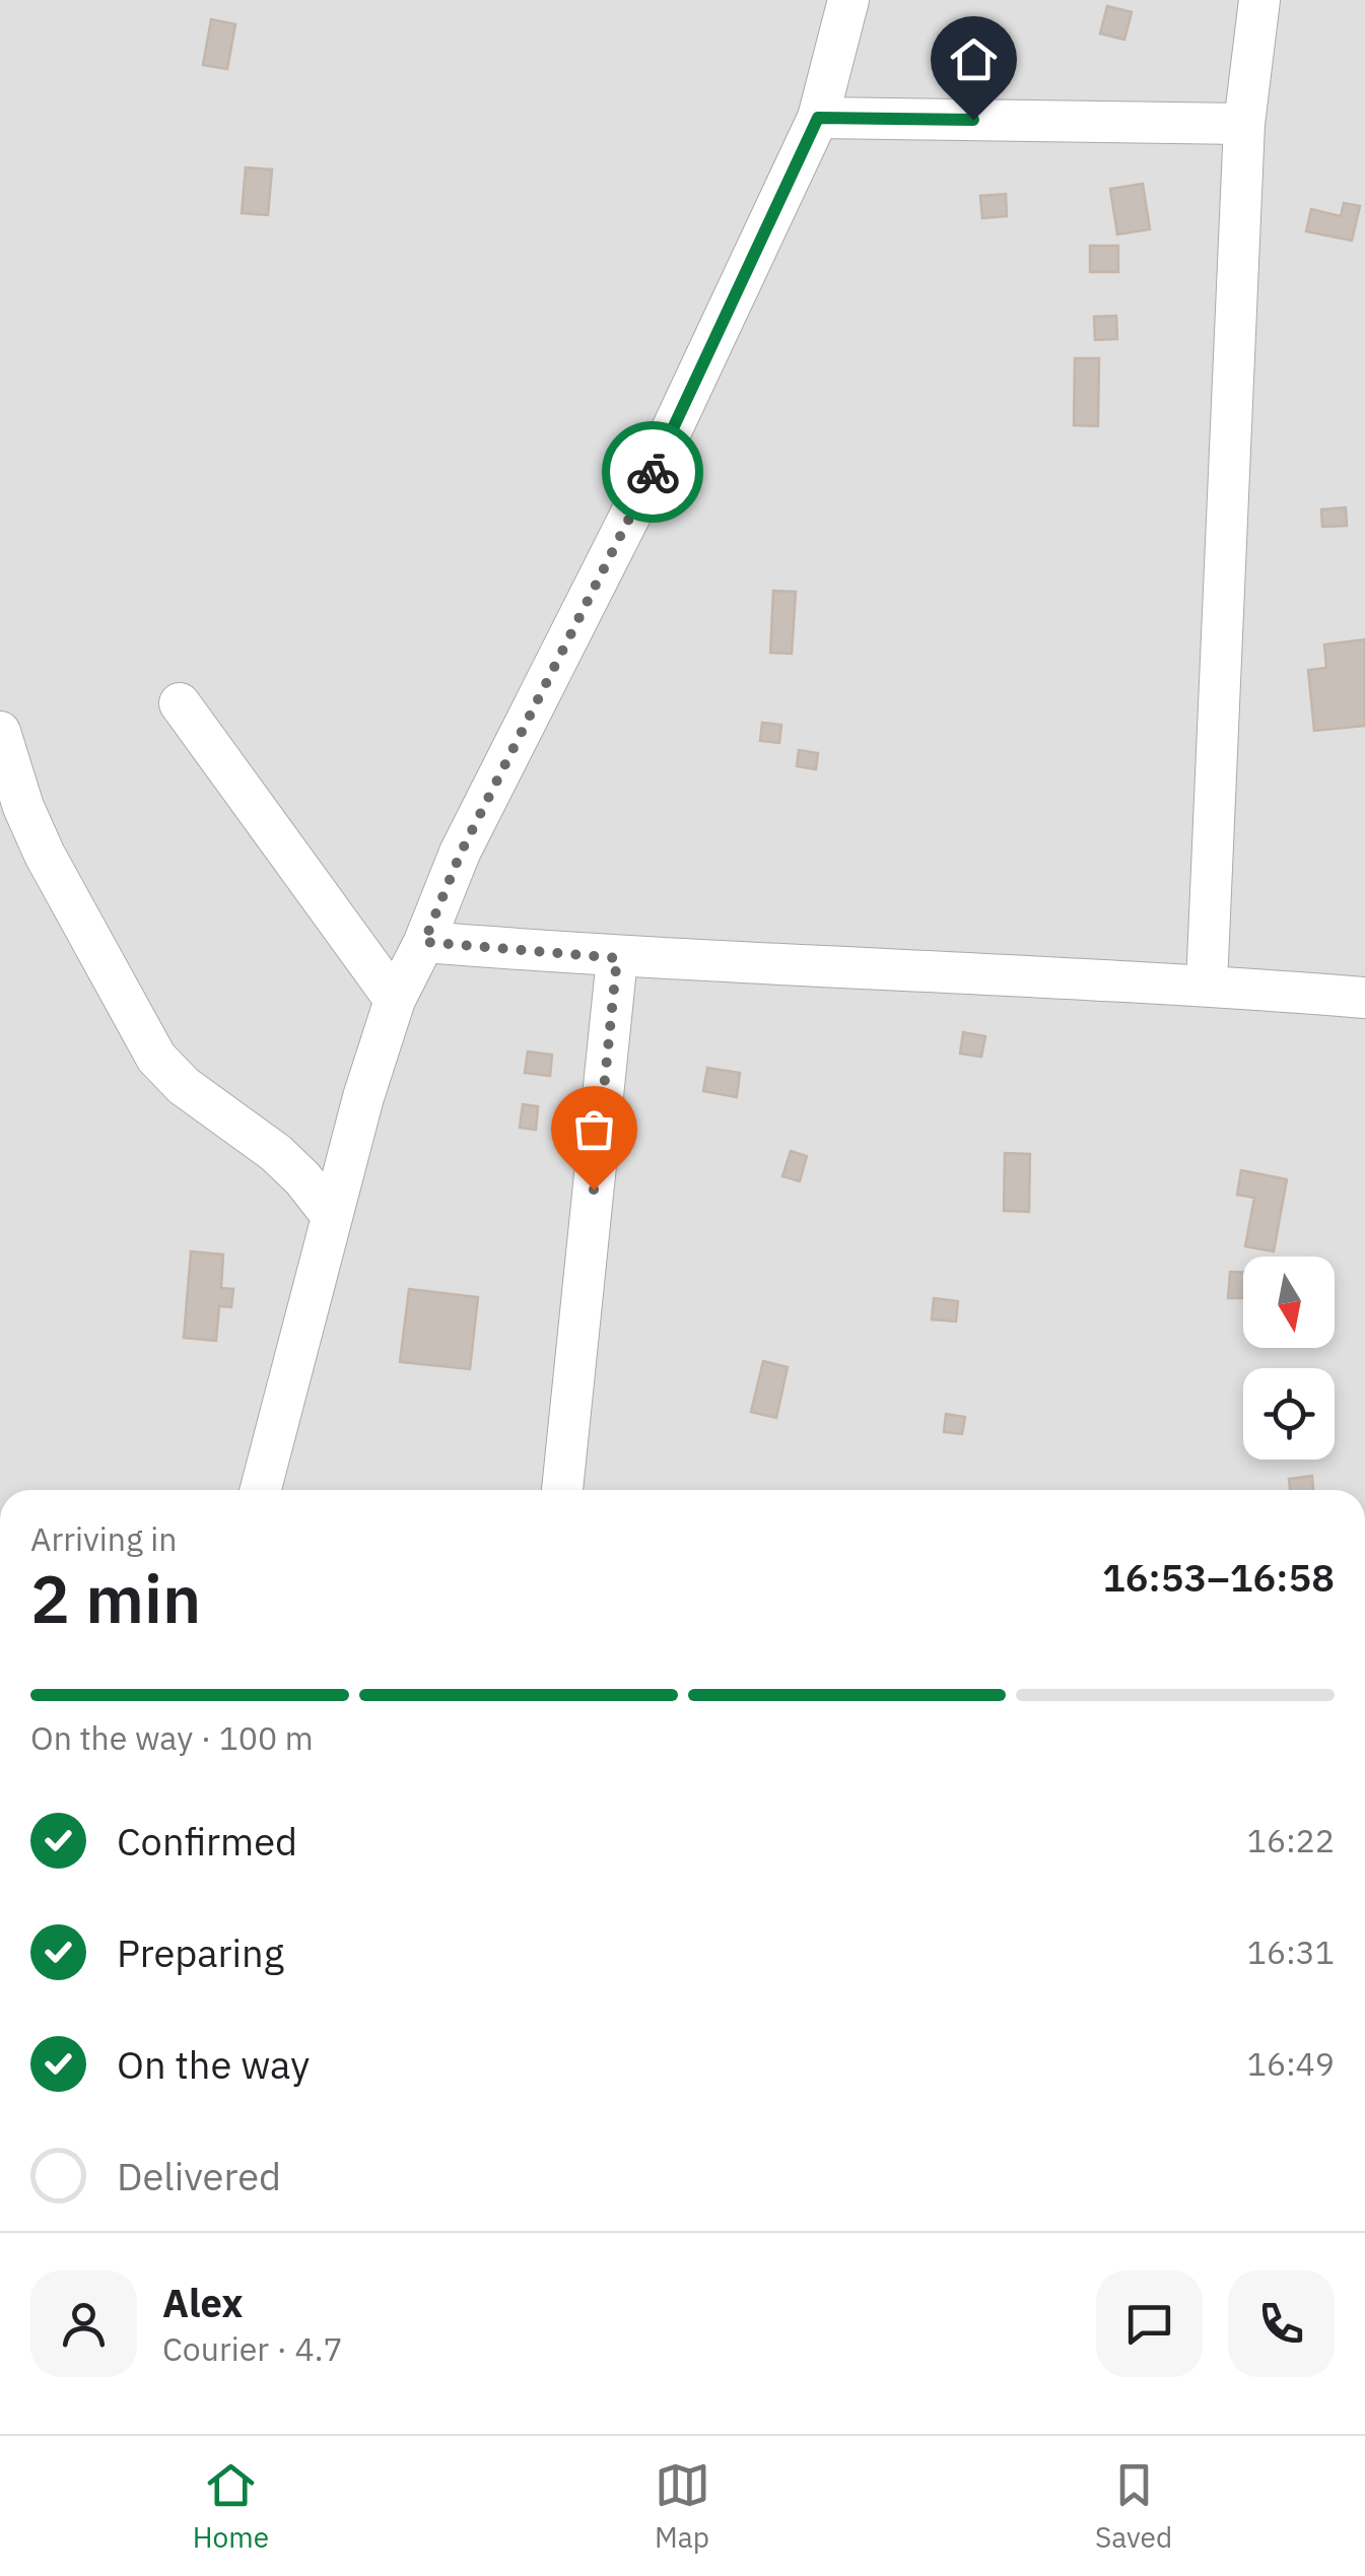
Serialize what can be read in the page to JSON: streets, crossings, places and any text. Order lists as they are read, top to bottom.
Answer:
{
  "north": "bottom",
  "page": {
    "heading": ["2 min", "Arriving in", "16:53–16:58"],
    "panel": ["Alex", "Courier · 4.7"],
    "bar": "On the way · 100 m",
    "list": [
      ["Confirmed", "16:22"],
      ["Preparing", "16:31"],
      ["On the way", "16:49"],
      "Delivered"
    ],
    "tabs": ["Home", "Map", "Saved"]
  }
}
